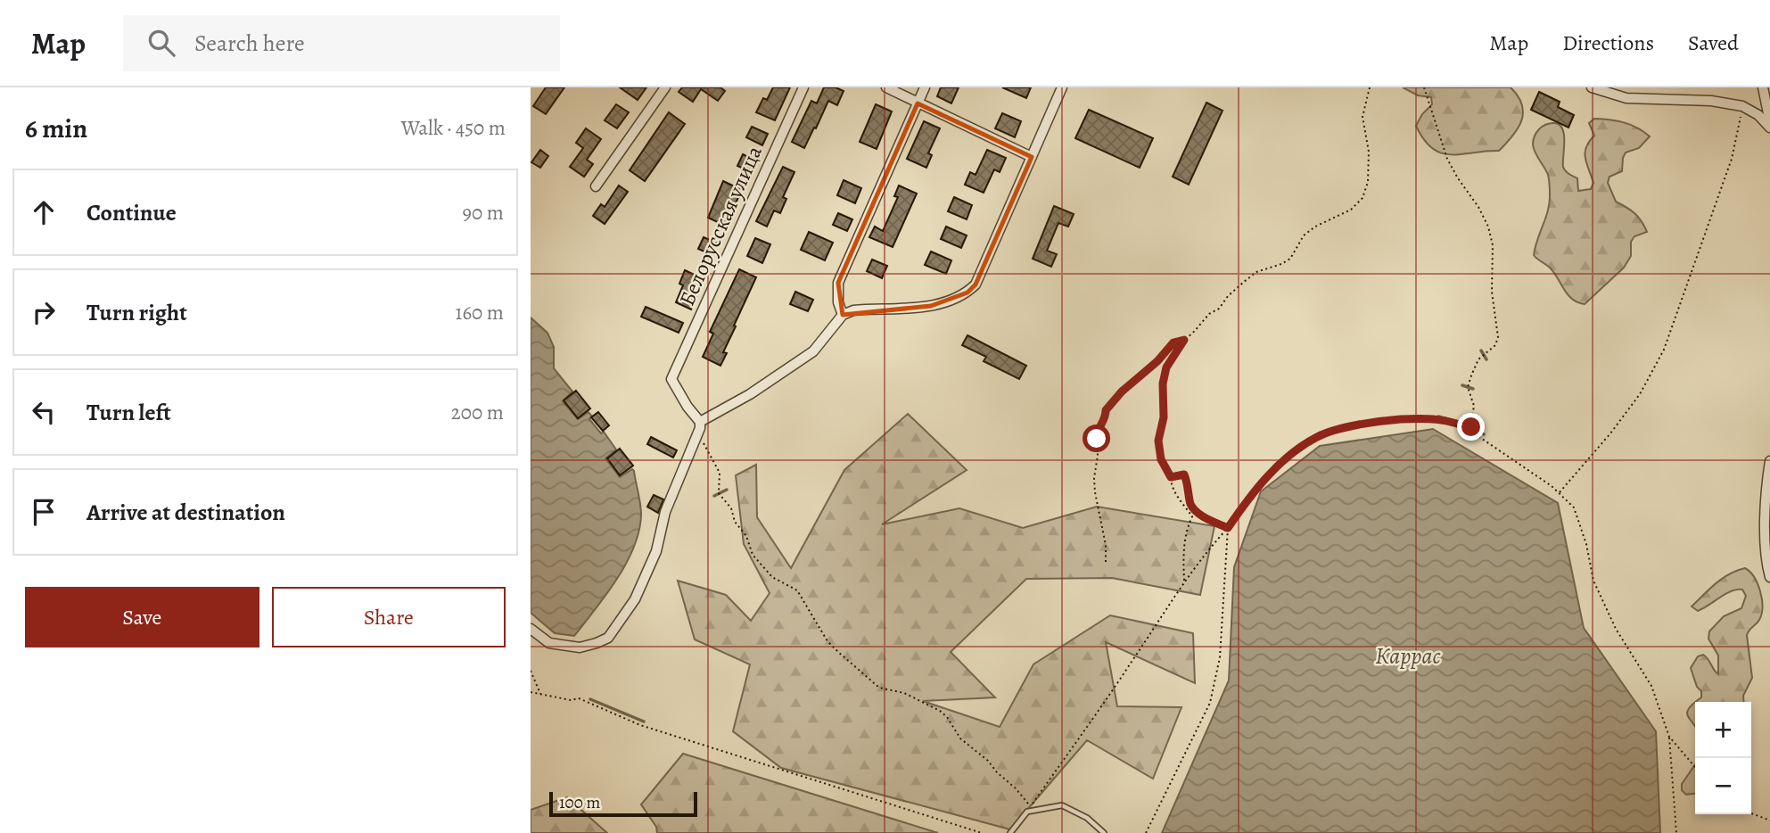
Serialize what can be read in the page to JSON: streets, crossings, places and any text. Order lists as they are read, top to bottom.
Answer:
{
  "streets": {
    "street": ["Белорусская улица"]
  },
  "water": ["Каррас"],
  "scale_bar": "100 m",
  "page": {
    "header": "Map",
    "search": "Search here",
    "nav": ["Map", "Directions", "Saved"],
    "heading": ["6 min", "Walk · 450 m"],
    "list": [
      ["Continue", "90 m"],
      ["Turn right", "160 m"],
      ["Turn left", "200 m"],
      "Arrive at destination"
    ],
    "buttons": ["Save", "Share"],
    "map_buttons": ["+", "−"],
    "scale": "100 m"
  }
}
